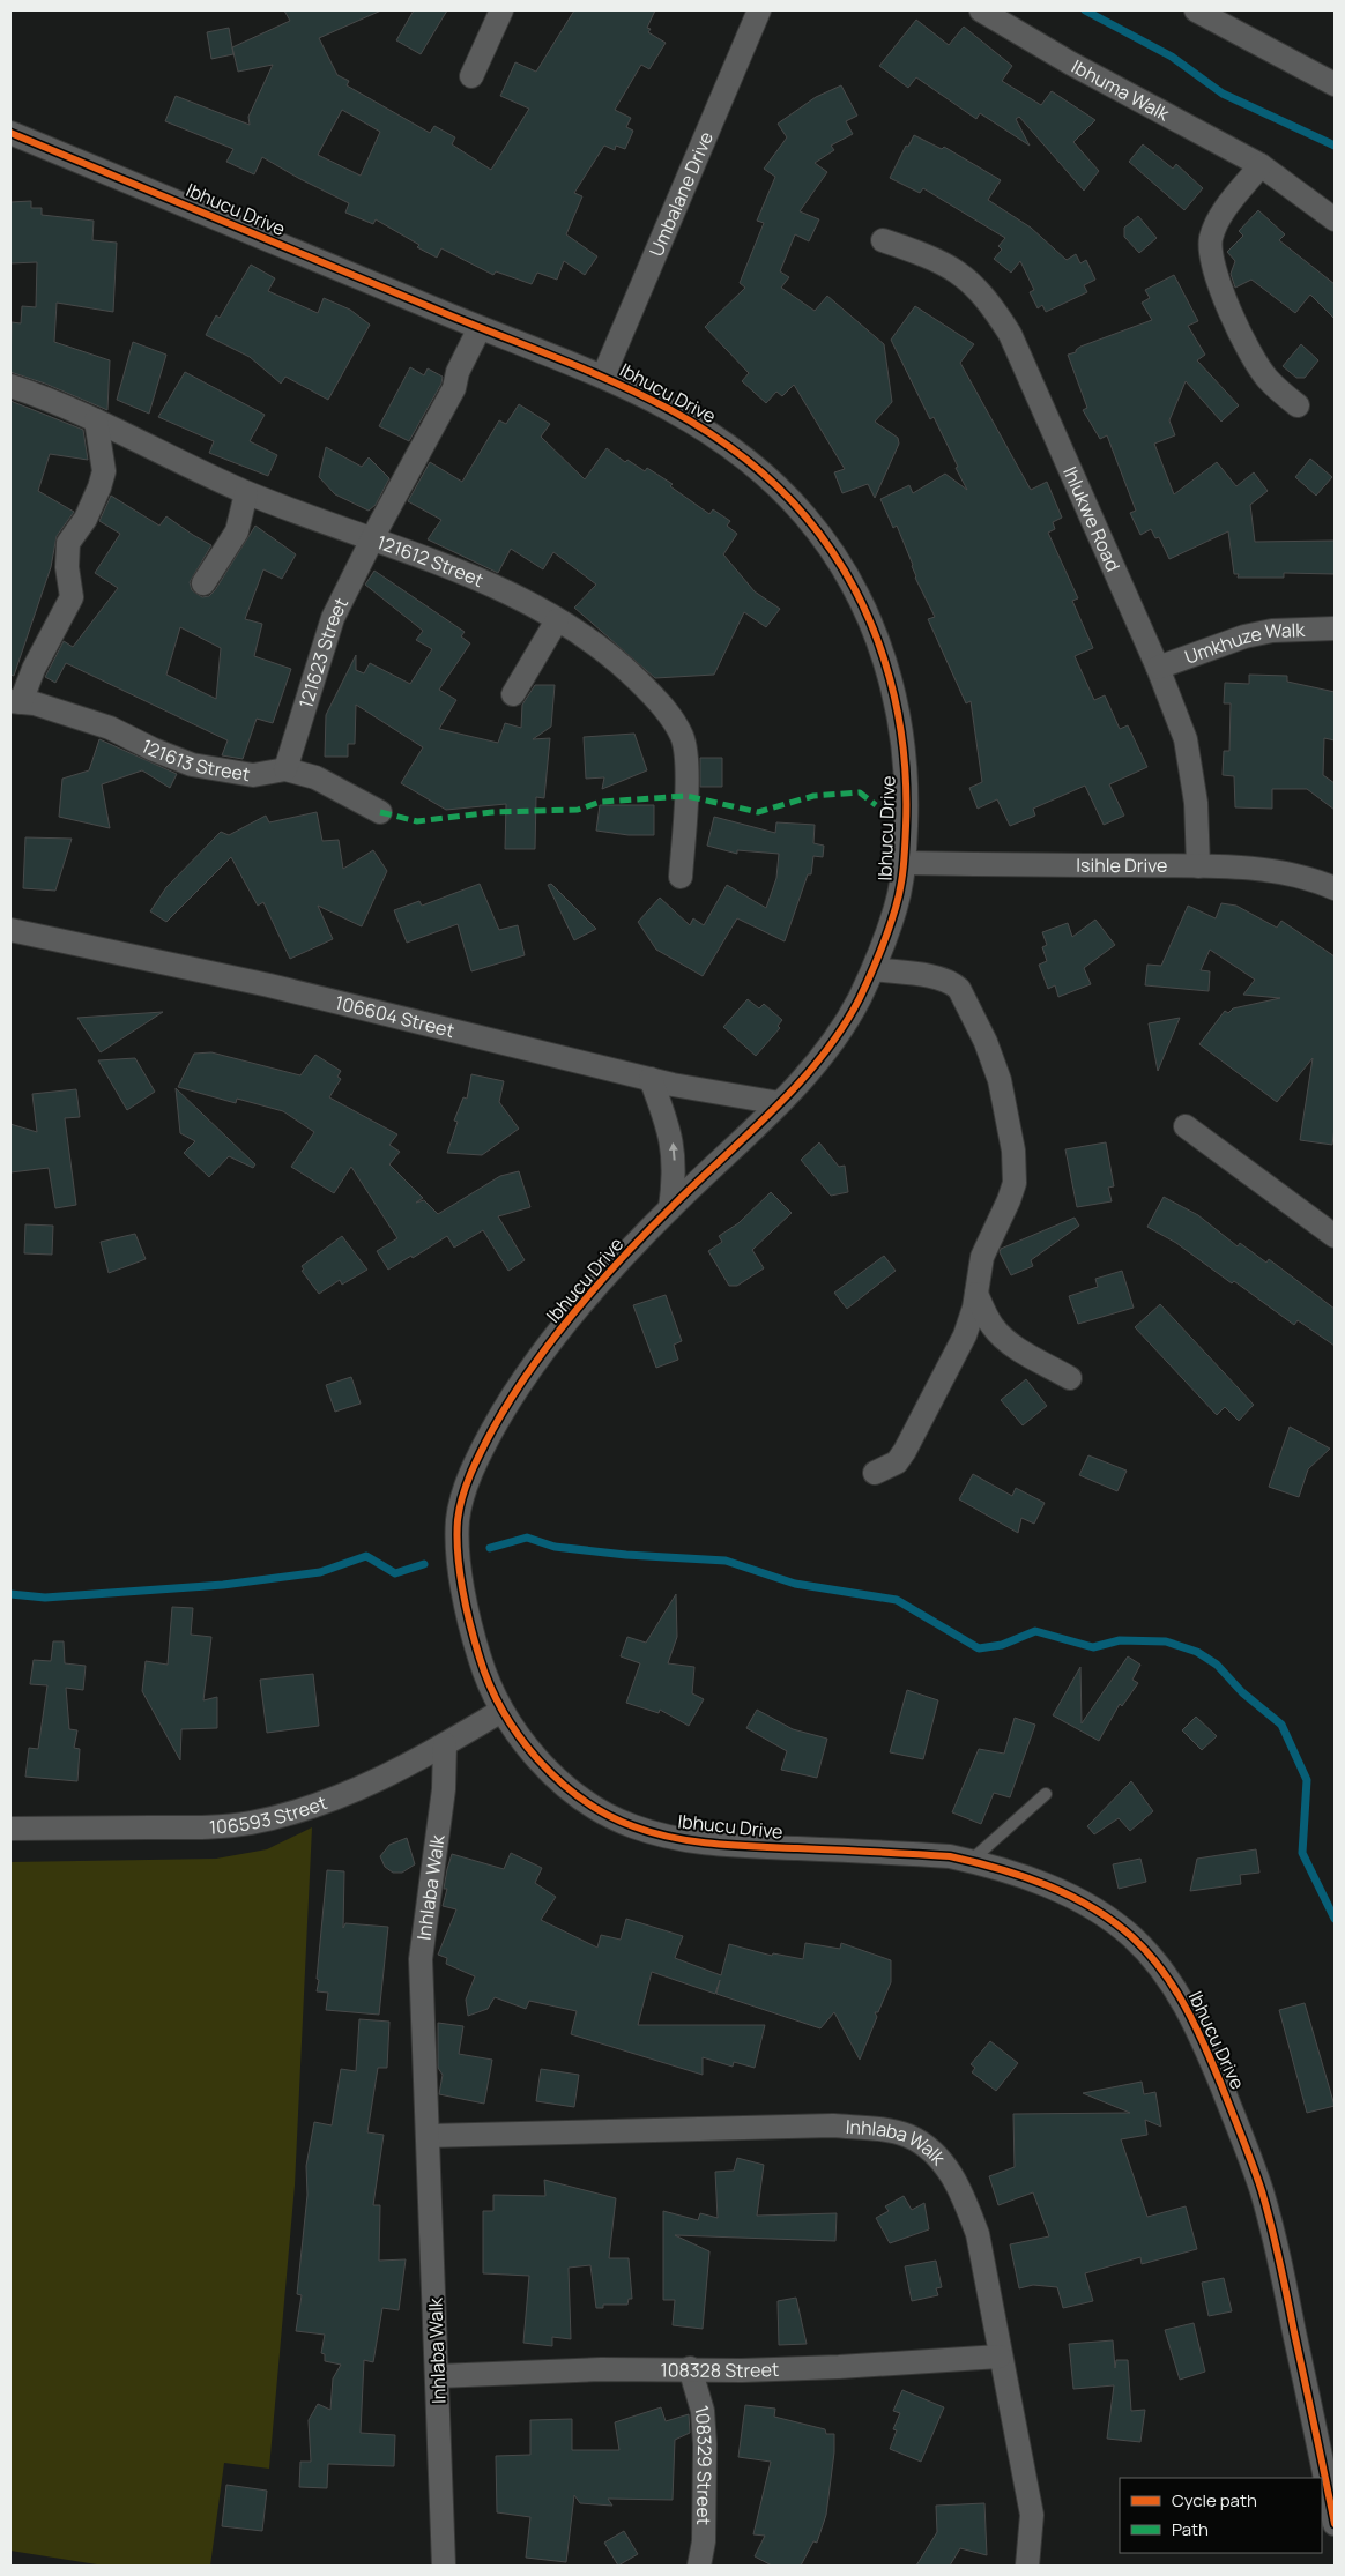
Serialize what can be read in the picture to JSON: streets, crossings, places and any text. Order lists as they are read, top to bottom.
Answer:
{
  "streets": {
    "street": [
      "Ibhuma Walk",
      "Umbalane Drive",
      "Ibhucu Drive",
      "Ihlukwe Road",
      "121612 Street",
      "Umkhuze Walk",
      "121623 Street",
      "121613 Street",
      "Isihle Drive",
      "106604 Street",
      "106593 Street",
      "Inhlaba Walk",
      "108328 Street",
      "108329 Street"
    ]
  },
  "crossings": [
    ["Umbalane Drive", "Ibhucu Drive"],
    ["Ibhucu Drive", "121623 Street"],
    ["Ibhucu Drive", "Isihle Drive"],
    ["Ibhucu Drive", "106604 Street"],
    ["Ibhucu Drive", "106593 Street"],
    ["Ihlukwe Road", "Umkhuze Walk"],
    ["Ihlukwe Road", "Isihle Drive"],
    ["121612 Street", "121623 Street"],
    ["121623 Street", "121613 Street"],
    ["106593 Street", "Inhlaba Walk"],
    ["Inhlaba Walk", "108328 Street"],
    ["108328 Street", "108329 Street"]
  ],
  "legend": ["Cycle path", "Path"]
}
